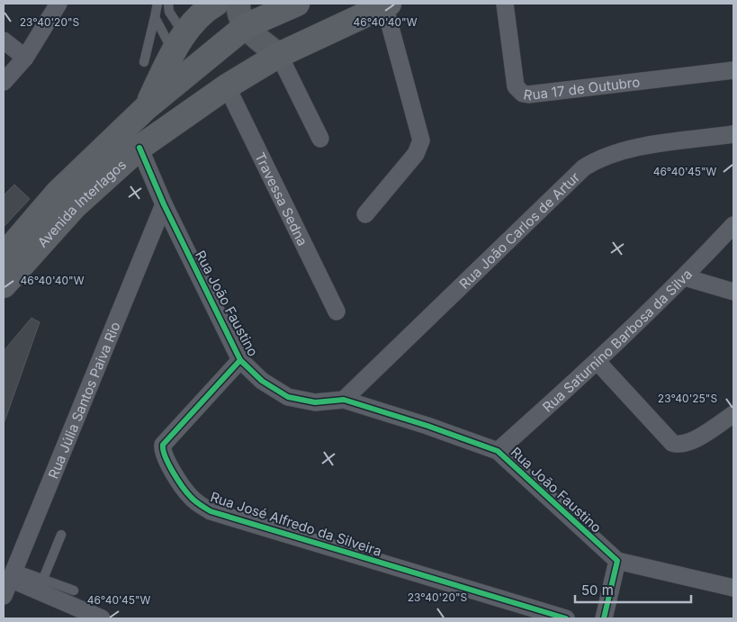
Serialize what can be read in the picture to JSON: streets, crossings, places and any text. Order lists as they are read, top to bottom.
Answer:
{
  "streets": {
    "main road": ["Avenida Interlagos"],
    "street": [
      "Rua 17 de Outubro",
      "Travessa Sedna",
      "Rua João Carlos de Artur",
      "Rua João Faustino",
      "Rua Saturnino Barbosa da Silva",
      "Rua Júlia Santos Paiva Rio",
      "Rua José Alfredo da Silveira"
    ]
  },
  "crossings": [
    ["Travessa Sedna", "Avenida Interlagos"],
    ["Avenida Interlagos", "Rua João Faustino"],
    ["Rua João Carlos de Artur", "Rua João Faustino"],
    ["Rua João Faustino", "Rua Saturnino Barbosa da Silva"],
    ["Rua João Faustino", "Rua Júlia Santos Paiva Rio"],
    ["Rua João Faustino", "Rua José Alfredo da Silveira"]
  ],
  "scale_bar": "50 m",
  "coordinates": [
    "23°40'20\"S",
    "46°40'40\"W",
    "46°40'45\"W",
    "23°40'25\"S"
  ]
}
